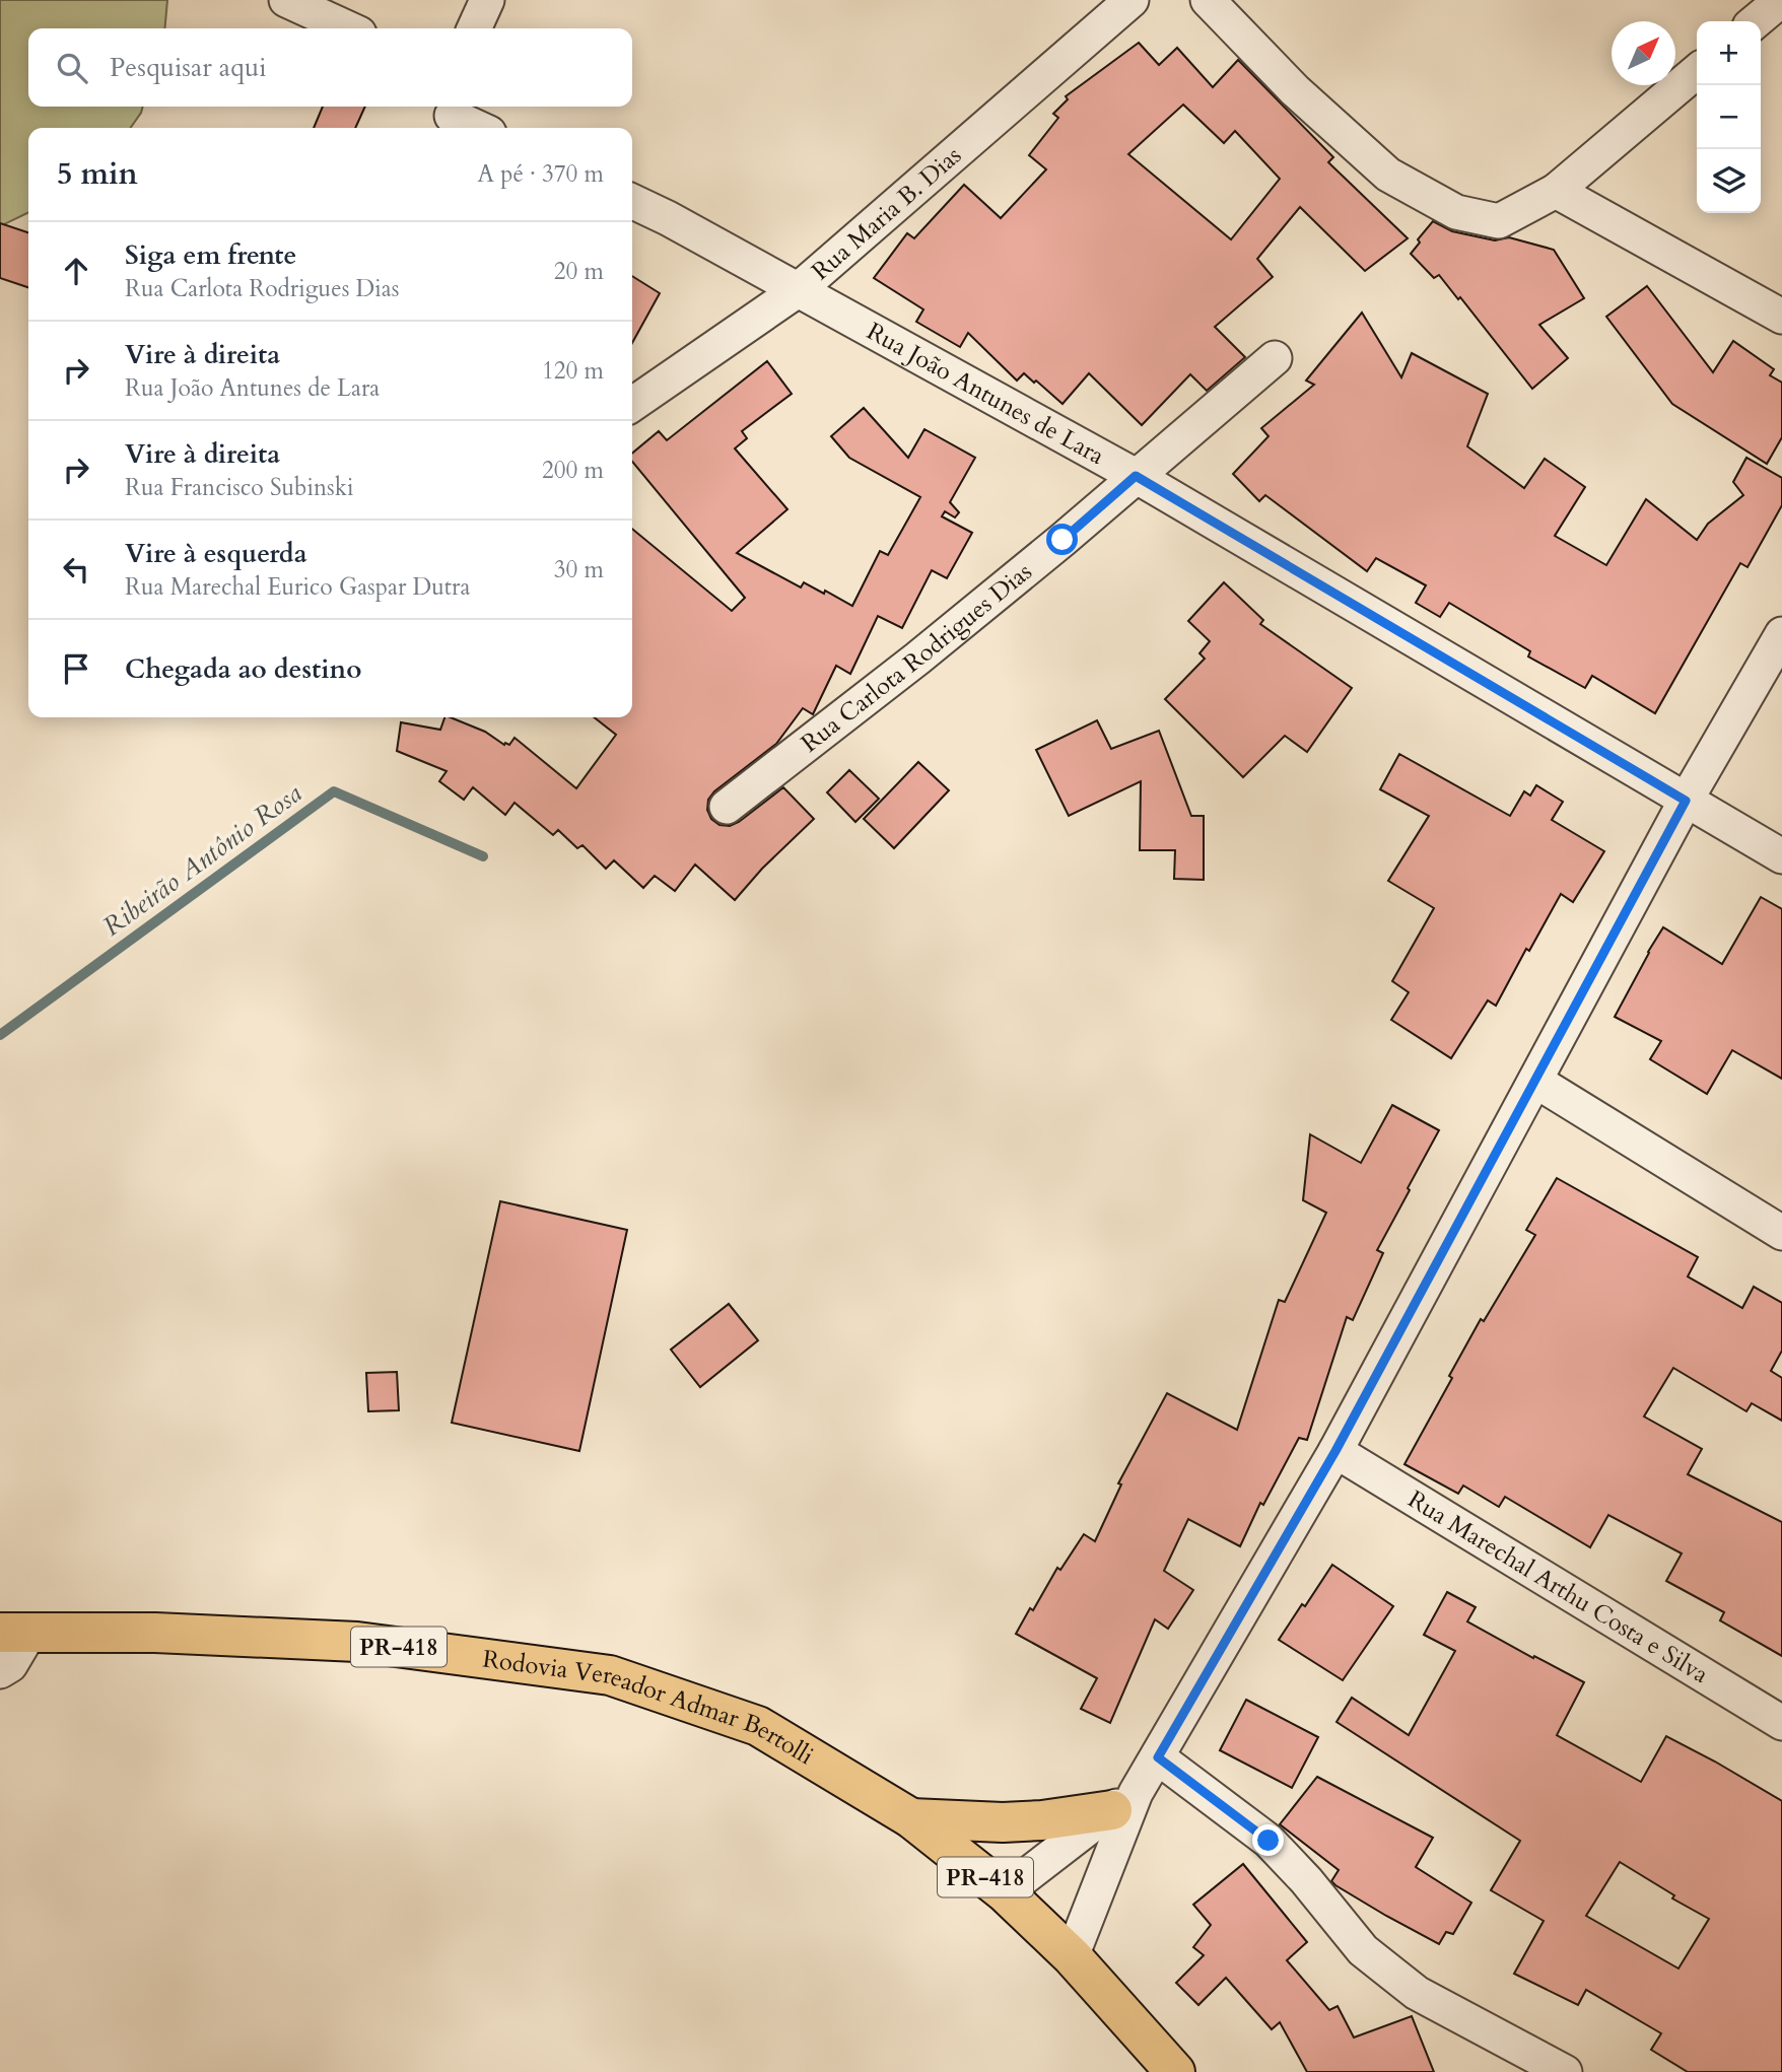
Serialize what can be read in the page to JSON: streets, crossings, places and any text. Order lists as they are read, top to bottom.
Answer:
{
  "streets": {
    "highway": ["PR-418", "Rodovia Vereador Admar Bertolli"],
    "street": [
      "Rua Maria B. Dias",
      "Rua João Antunes de Lara",
      "Rua Carlota Rodrigues Dias",
      "Rua Marechal Arthu Costa e Silva"
    ]
  },
  "crossings": [
    ["Rua Maria B. Dias", "Rua João Antunes de Lara"],
    ["Rua João Antunes de Lara", "Rua Carlota Rodrigues Dias"]
  ],
  "water": ["Ribeirão Antônio Rosa"],
  "north": "top right",
  "page": {
    "map_buttons": ["+", "−"],
    "search": "Pesquisar aqui",
    "heading": ["5 min", "A pé · 370 m"],
    "list": [
      ["Siga em frente", "Rua Carlota Rodrigues Dias", "20 m"],
      ["Vire à direita", "Rua João Antunes de Lara", "120 m"],
      ["Vire à direita", "Rua Francisco Subinski", "200 m"],
      ["Vire à esquerda", "Rua Marechal Eurico Gaspar Dutra", "30 m"],
      "Chegada ao destino"
    ]
  }
}
